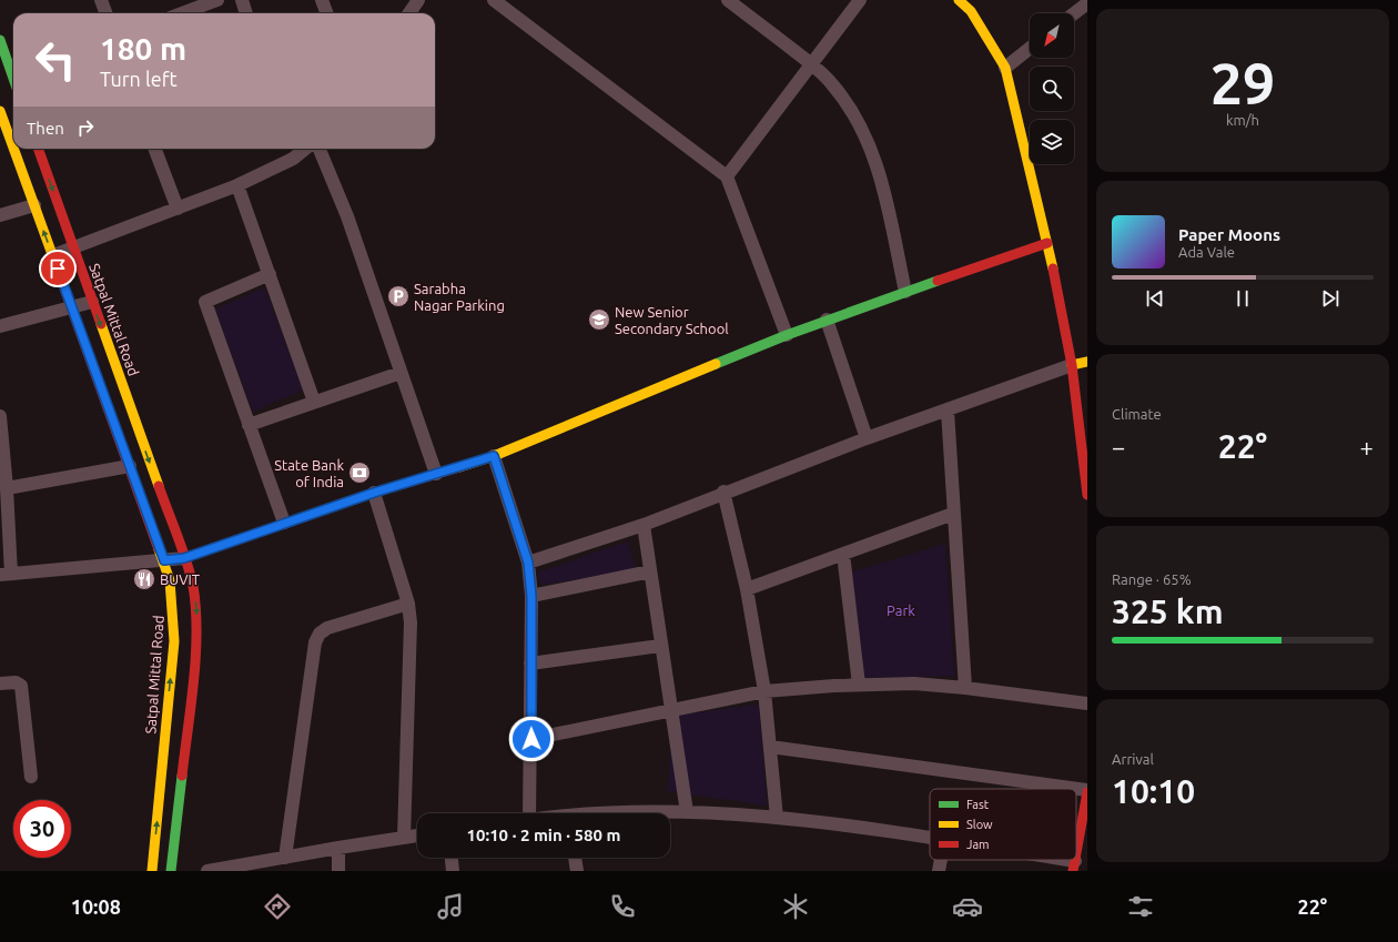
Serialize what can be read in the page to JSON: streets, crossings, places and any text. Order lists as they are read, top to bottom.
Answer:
{
  "streets": {
    "street": ["Satpal Mittal Road"]
  },
  "parks": ["Park"],
  "places": {
    "parking": ["Sarabha Nagar Parking"],
    "school or university": ["New Senior Secondary School"],
    "bank": ["State Bank of India"],
    "restaurant": ["BUVIT"]
  },
  "legend": ["Fast", "Slow", "Jam"],
  "north": "bottom left",
  "page": {
    "tile": [
      ["29", "km/h"],
      "Climate",
      ["Range · 65%", "325 km"],
      ["Arrival", "10:10"]
    ],
    "turn": ["180 m", "Turn left"],
    "then": "Then",
    "song": ["Paper Moons", "Ada Vale"],
    "heat": ["−", "22°", "+"],
    "limit": "30",
    "trip": "10:10 · 2 min · 580 m",
    "tabs": ["10:08", "22°"]
  }
}
